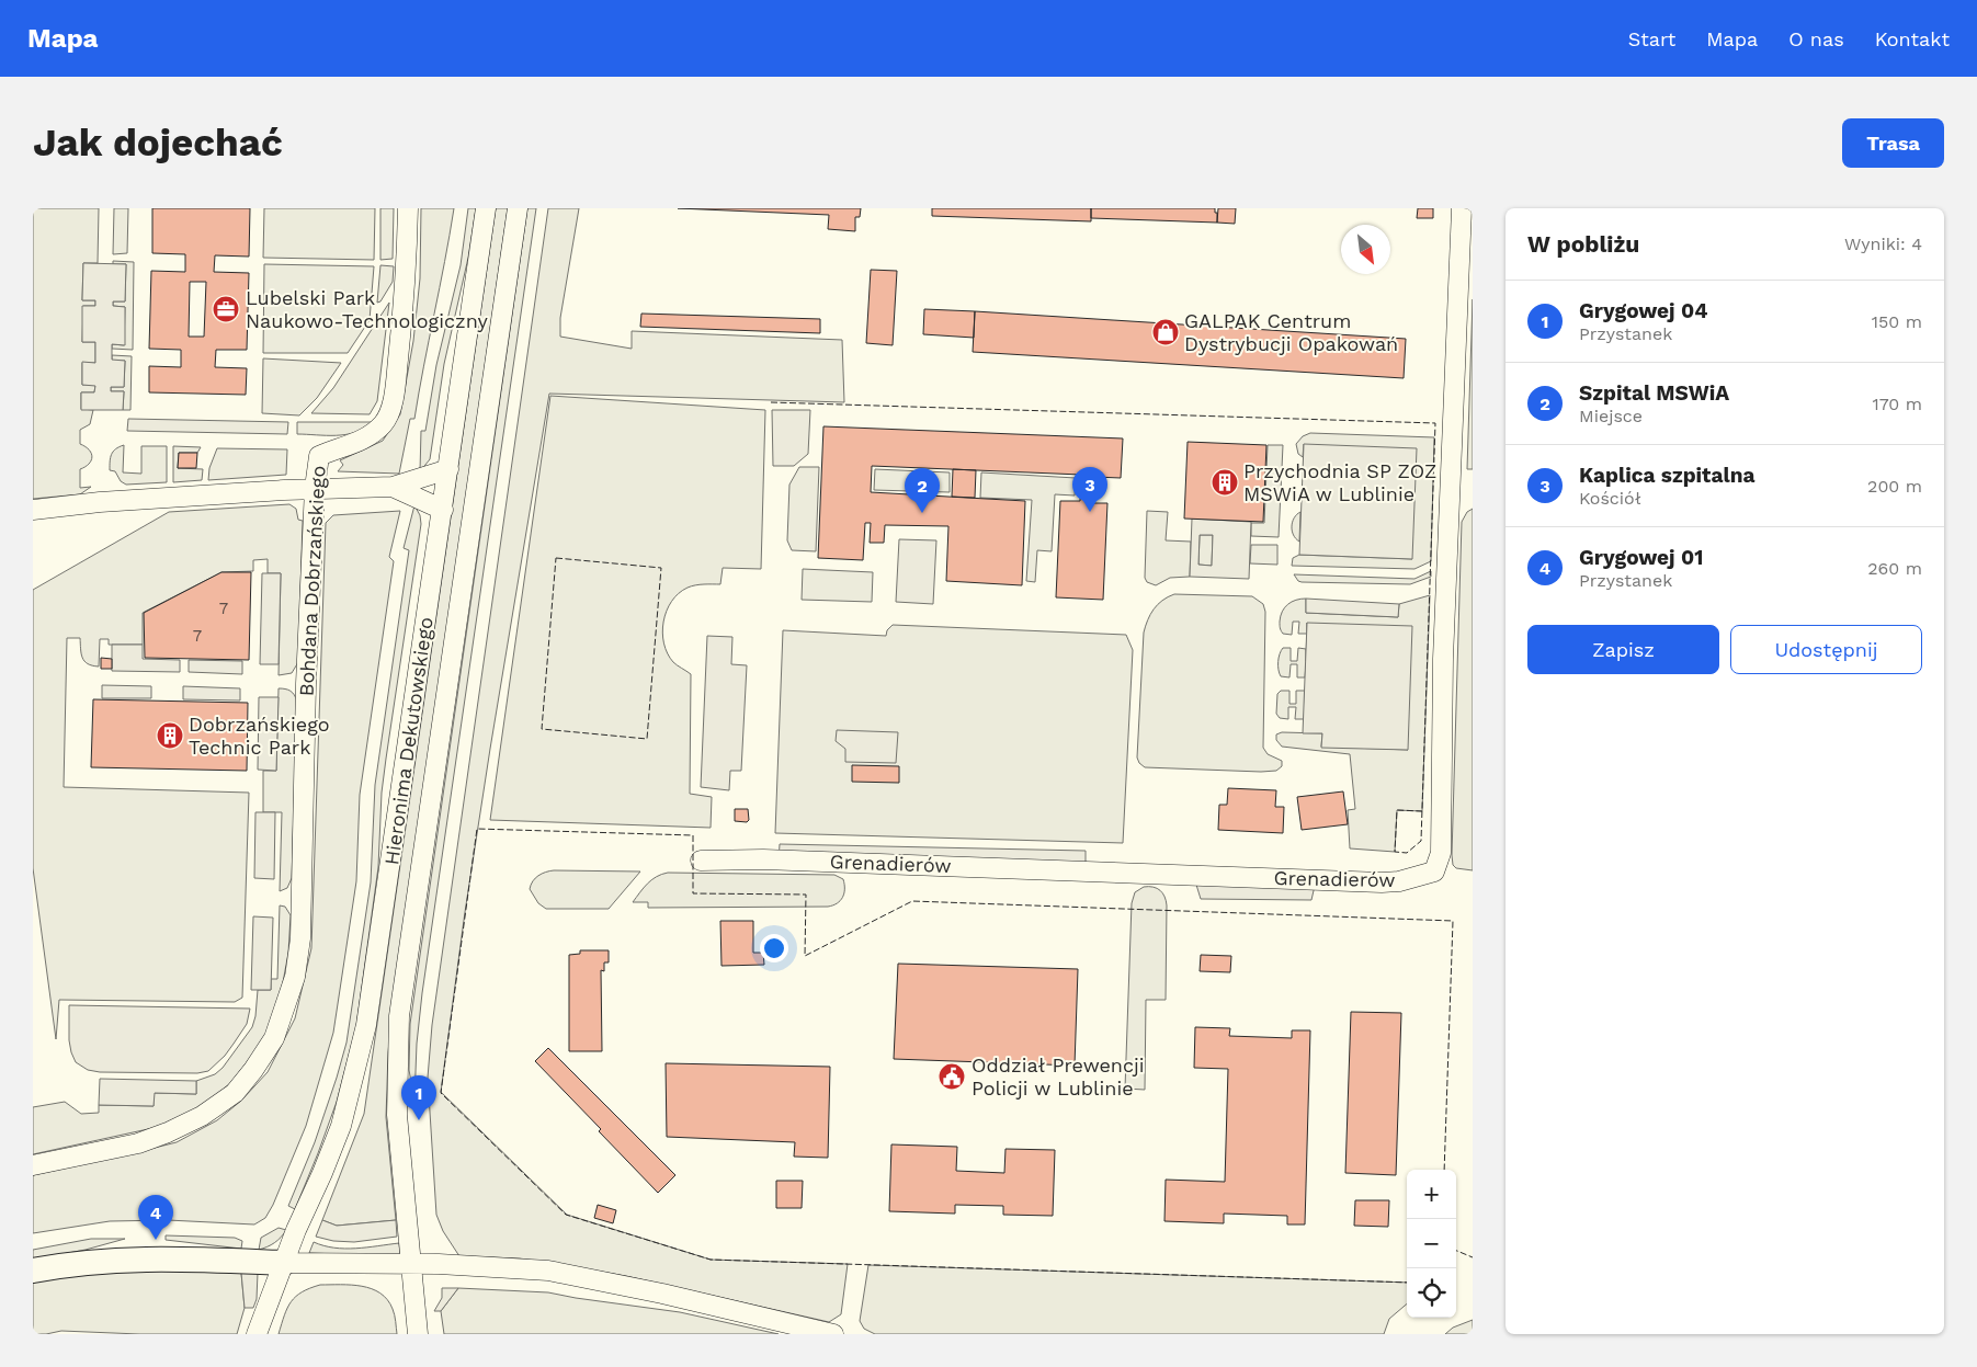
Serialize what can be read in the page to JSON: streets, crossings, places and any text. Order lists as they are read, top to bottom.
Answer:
{
  "streets": {
    "street": ["Bohdana Dobrzańskiego", "Hieronima Dekutowskiego", "Grenadierów"]
  },
  "places": {
    "office": ["Lubelski Park Naukowo-Technologiczny"],
    "shop": ["GALPAK Centrum Dystrybucji Opakowań"],
    "building": ["Przychodnia SP ZOZ MSWiA w Lublinie", "Dobrzańskiego Technic Park"],
    "public building": ["Oddział Prewencji Policji w Lublinie"]
  },
  "house_numbers": ["7", "7"],
  "north": "bottom right",
  "page": {
    "header": "Mapa",
    "nav": [
      "Start",
      "Mapa",
      "O nas",
      "Kontakt"
    ],
    "buttons": [
      "Trasa",
      ["Zapisz", "Udostępnij"]
    ],
    "title": "Jak dojechać",
    "heading": ["W pobliżu", "Wyniki: 4"],
    "list": [
      {
        "mark": "1",
        "name": "Grygowej 04",
        "note": "Przystanek",
        "value": "150 m"
      },
      {
        "mark": "2",
        "name": "Szpital MSWiA",
        "note": "Miejsce",
        "value": "170 m"
      },
      {
        "mark": "3",
        "name": "Kaplica szpitalna",
        "note": "Kościół",
        "value": "200 m"
      },
      {
        "mark": "4",
        "name": "Grygowej 01",
        "note": "Przystanek",
        "value": "260 m"
      }
    ],
    "pins": [
      "3",
      "2",
      "1",
      "4"
    ],
    "map_buttons": ["+", "−"]
  }
}
